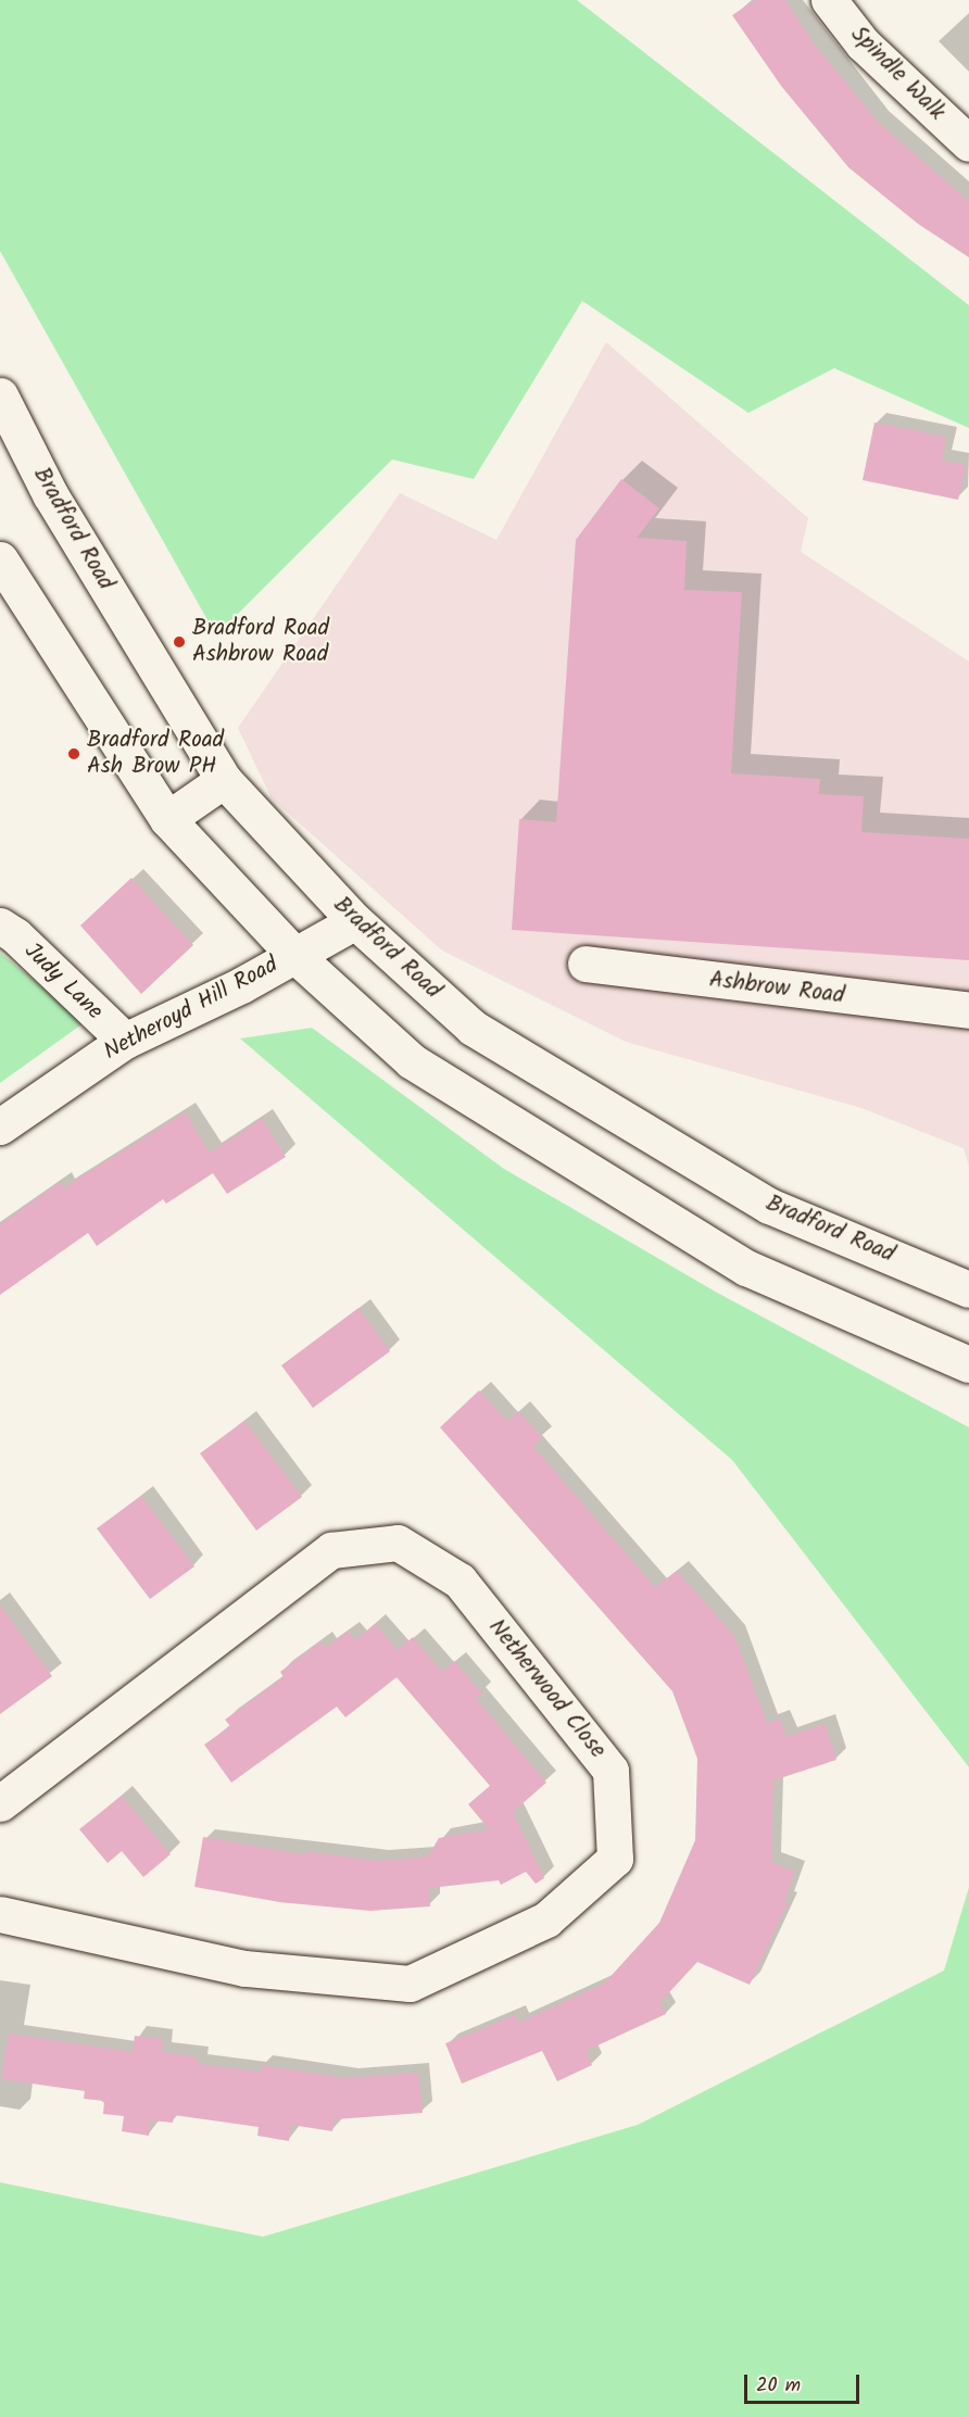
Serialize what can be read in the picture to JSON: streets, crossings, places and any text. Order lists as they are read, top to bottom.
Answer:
{
  "streets": {
    "main road": [
      "Spindle Walk",
      "Bradford Road",
      "Judy Lane",
      "Ashbrow Road",
      "Netheroyd Hill Road",
      "Netherwood Close"
    ]
  },
  "crossings": [
    ["Bradford Road", "Netheroyd Hill Road"],
    ["Judy Lane", "Netheroyd Hill Road"]
  ],
  "places": ["Bradford Road Ashbrow Road", "Bradford Road Ash Brow PH"],
  "scale_bar": "20 m"
}
